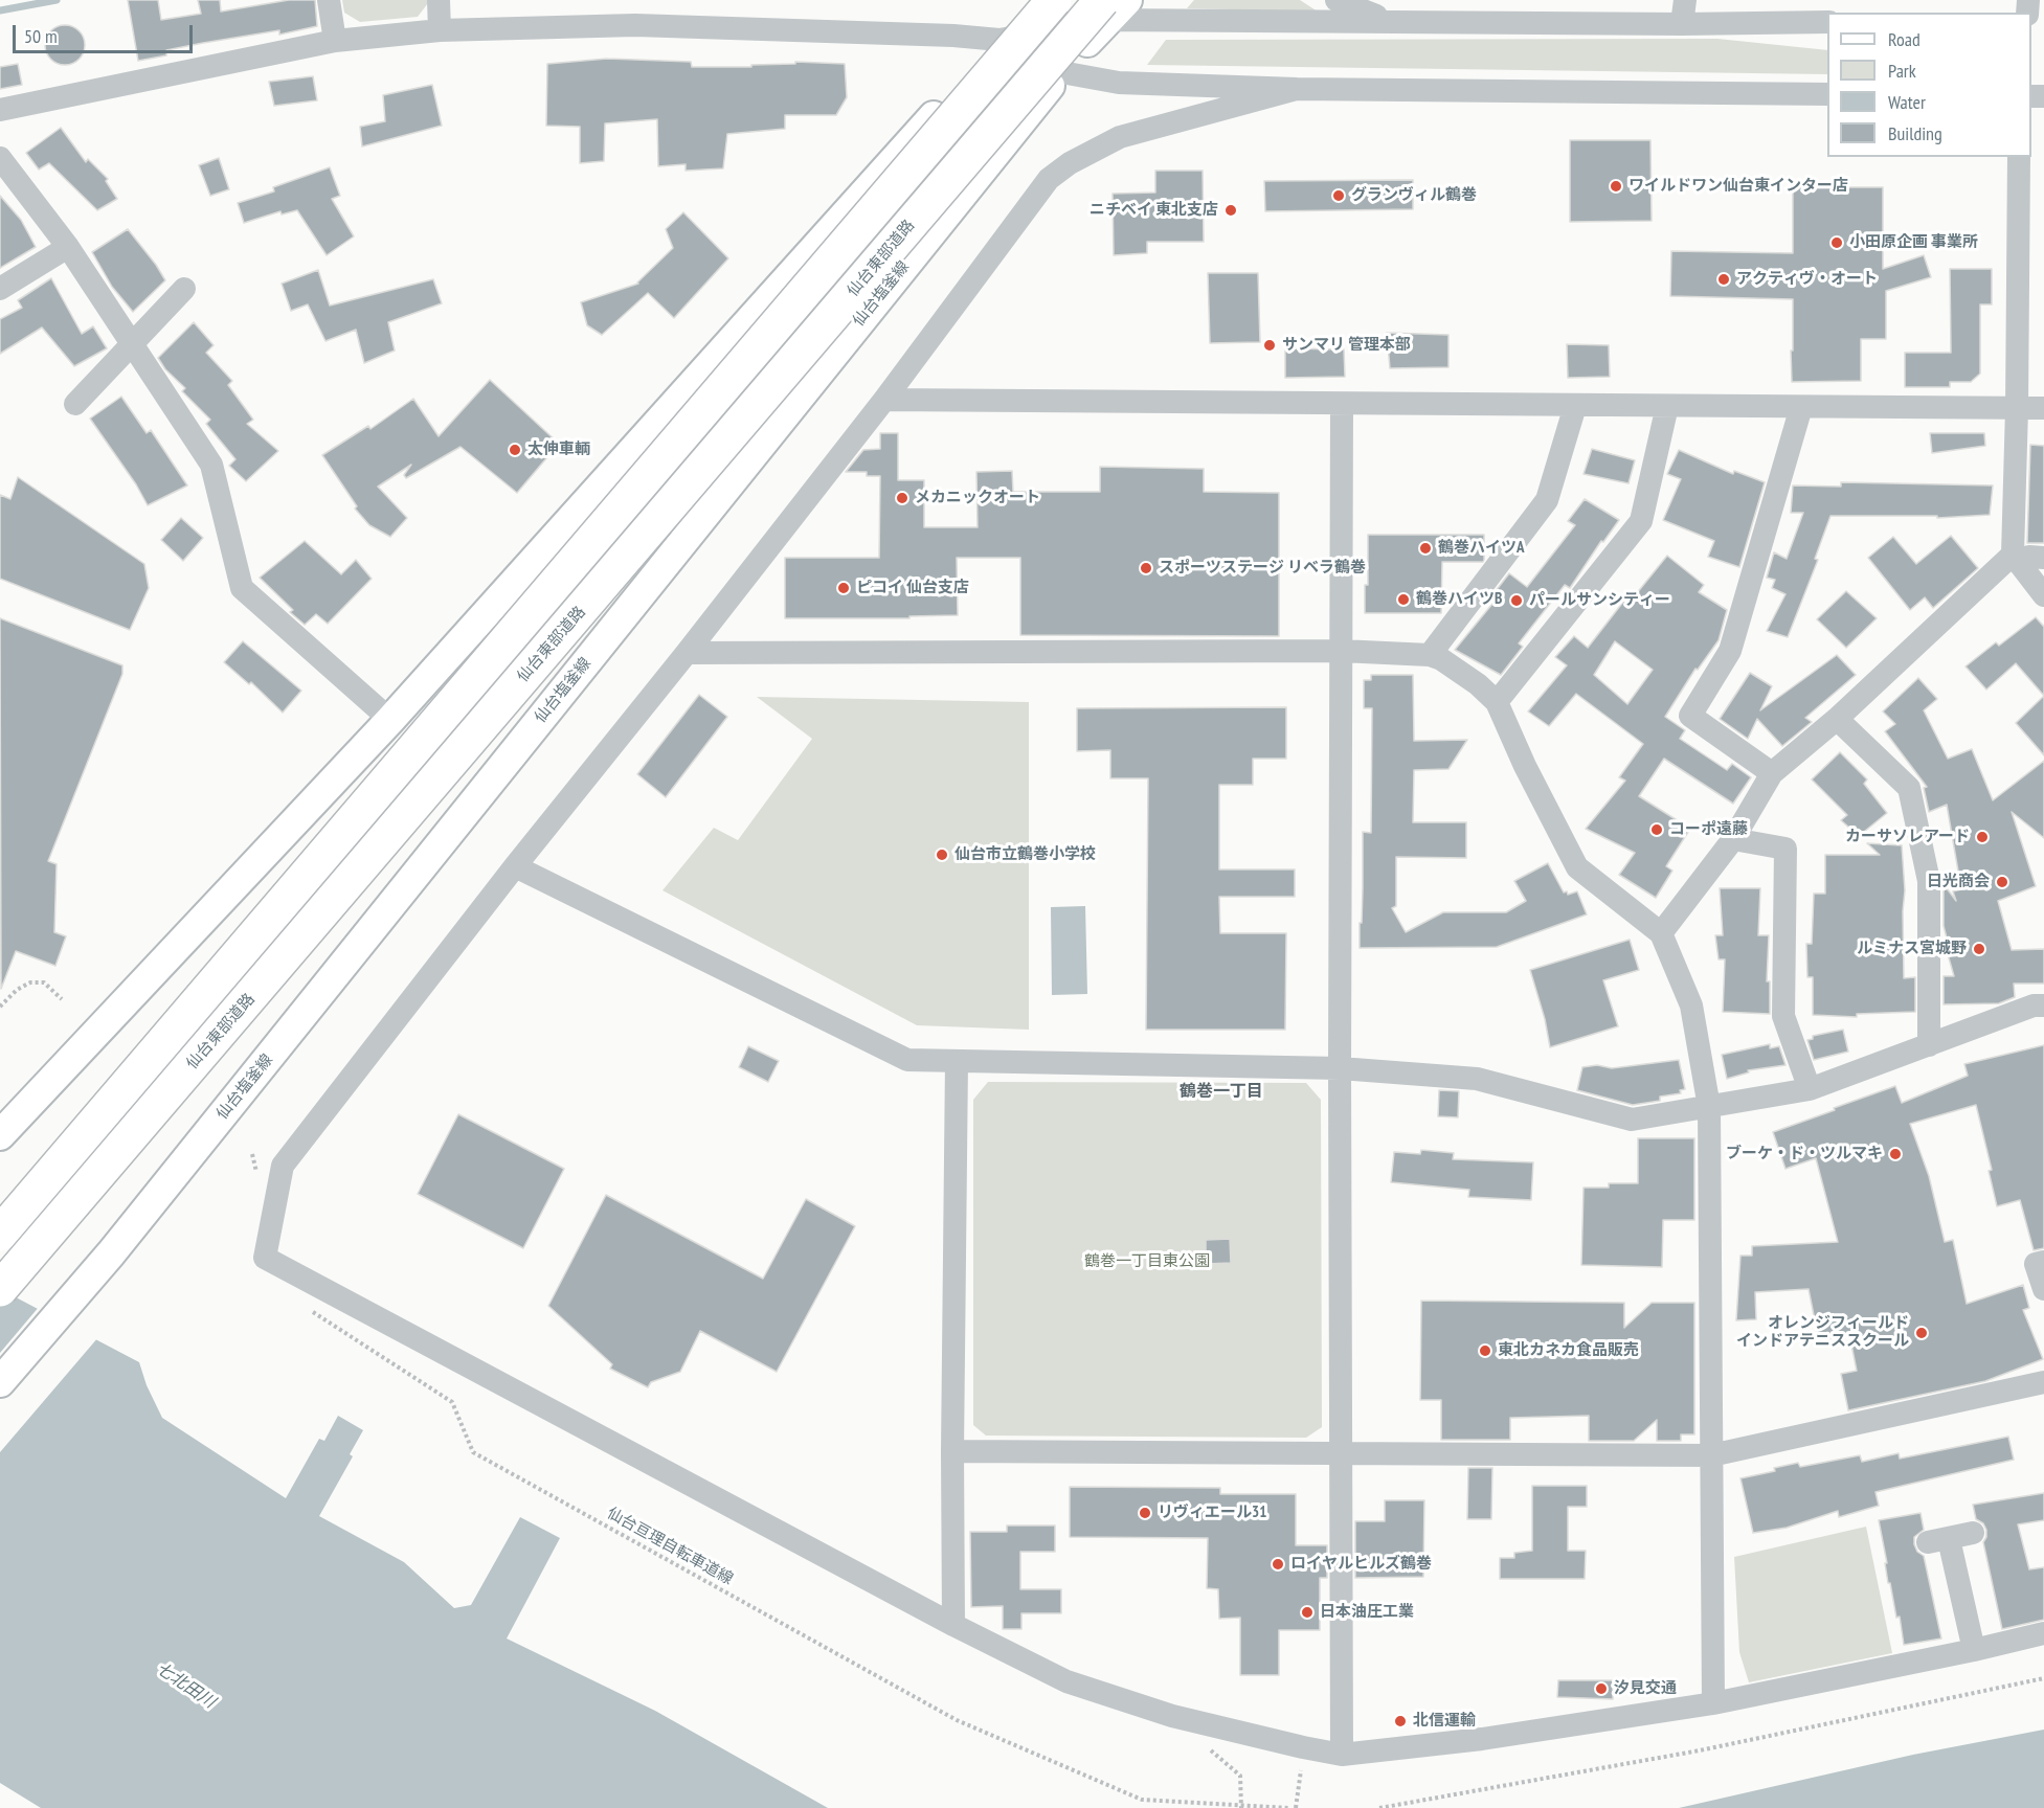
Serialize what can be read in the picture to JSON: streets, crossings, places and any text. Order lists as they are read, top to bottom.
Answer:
{
  "streets": {
    "highway": ["仙台東部道路"],
    "main road": ["仙台塩釜線"],
    "path": ["仙台亘理自転車道線"]
  },
  "crossings": [
    ["仙台東部道路", "仙台塩釜線"]
  ],
  "districts": ["鶴巻一丁目"],
  "water": ["七北田川"],
  "parks": ["鶴巻一丁目東公園"],
  "places": [
    "ワイルドワン仙台東インター店",
    "グランヴィル鶴巻",
    "ニチベイ 東北支店",
    "小田原企画 事業所",
    "アクティヴ・オート",
    "サンマリ 管理本部",
    "太伸車輌",
    "メカニックオート",
    "鶴巻ハイツA",
    "スポーツステージ リベラ鶴巻",
    "ピコイ 仙台支店",
    "鶴巻ハイツB",
    "パールサンシティー",
    "コーポ遠藤",
    "カーサソレアード",
    "仙台市立鶴巻小学校",
    "日光商会",
    "ルミナス宮城野",
    "ブーケ・ド・ツルマキ",
    "オレンジフィールド インドアテニススクール",
    "東北カネカ食品販売",
    "リヴィエール31",
    "ロイヤルヒルズ鶴巻",
    "日本油圧工業",
    "汐見交通",
    "北信運輸"
  ],
  "legend": [
    "Road",
    "Park",
    "Water",
    "Building"
  ],
  "scale_bar": "50 m"
}
